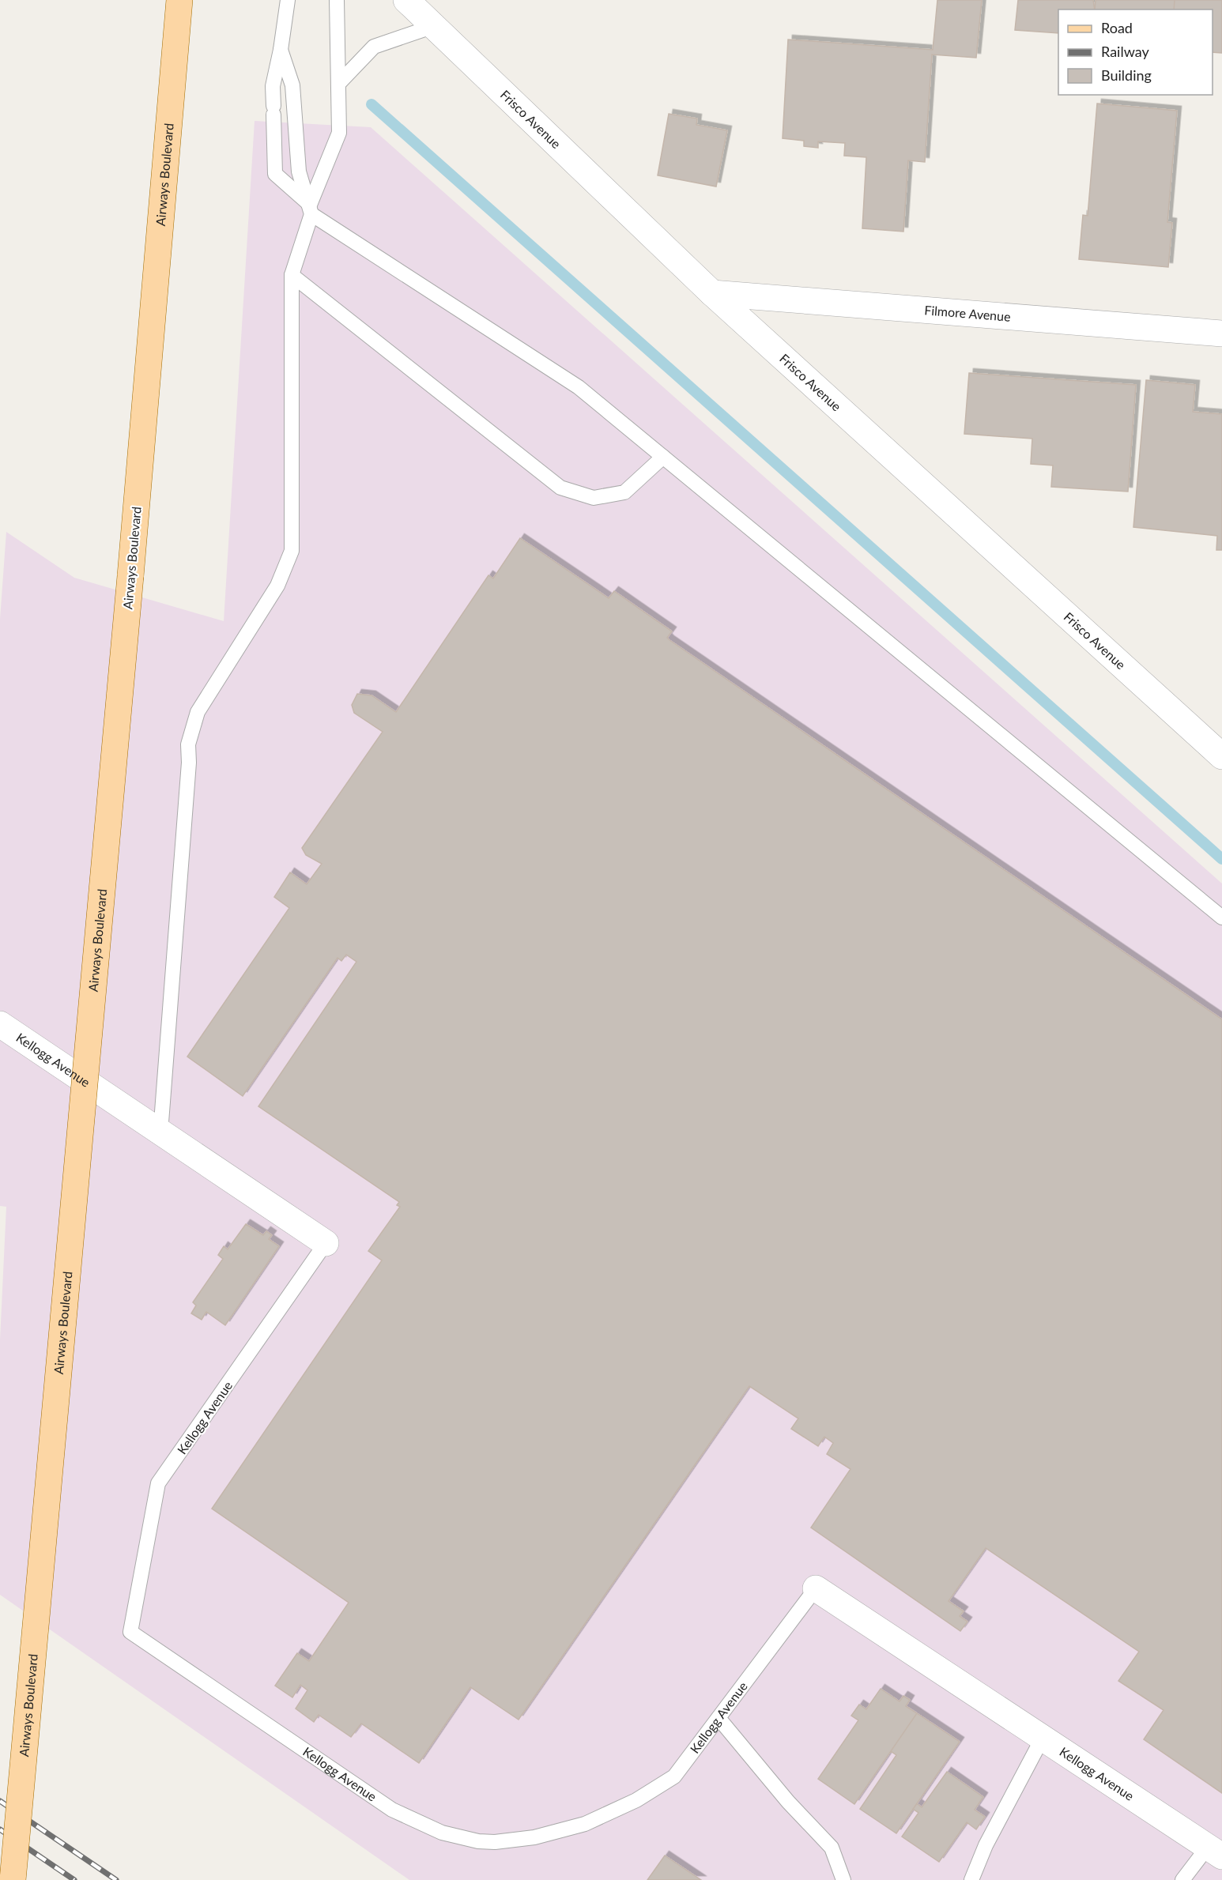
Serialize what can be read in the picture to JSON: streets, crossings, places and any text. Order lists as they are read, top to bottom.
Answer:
{
  "streets": {
    "main road": ["Airways Boulevard"],
    "street": ["Frisco Avenue", "Filmore Avenue", "Kellogg Avenue"]
  },
  "crossings": [
    ["Frisco Avenue", "Filmore Avenue"]
  ],
  "legend": ["Road", "Railway", "Building"]
}
